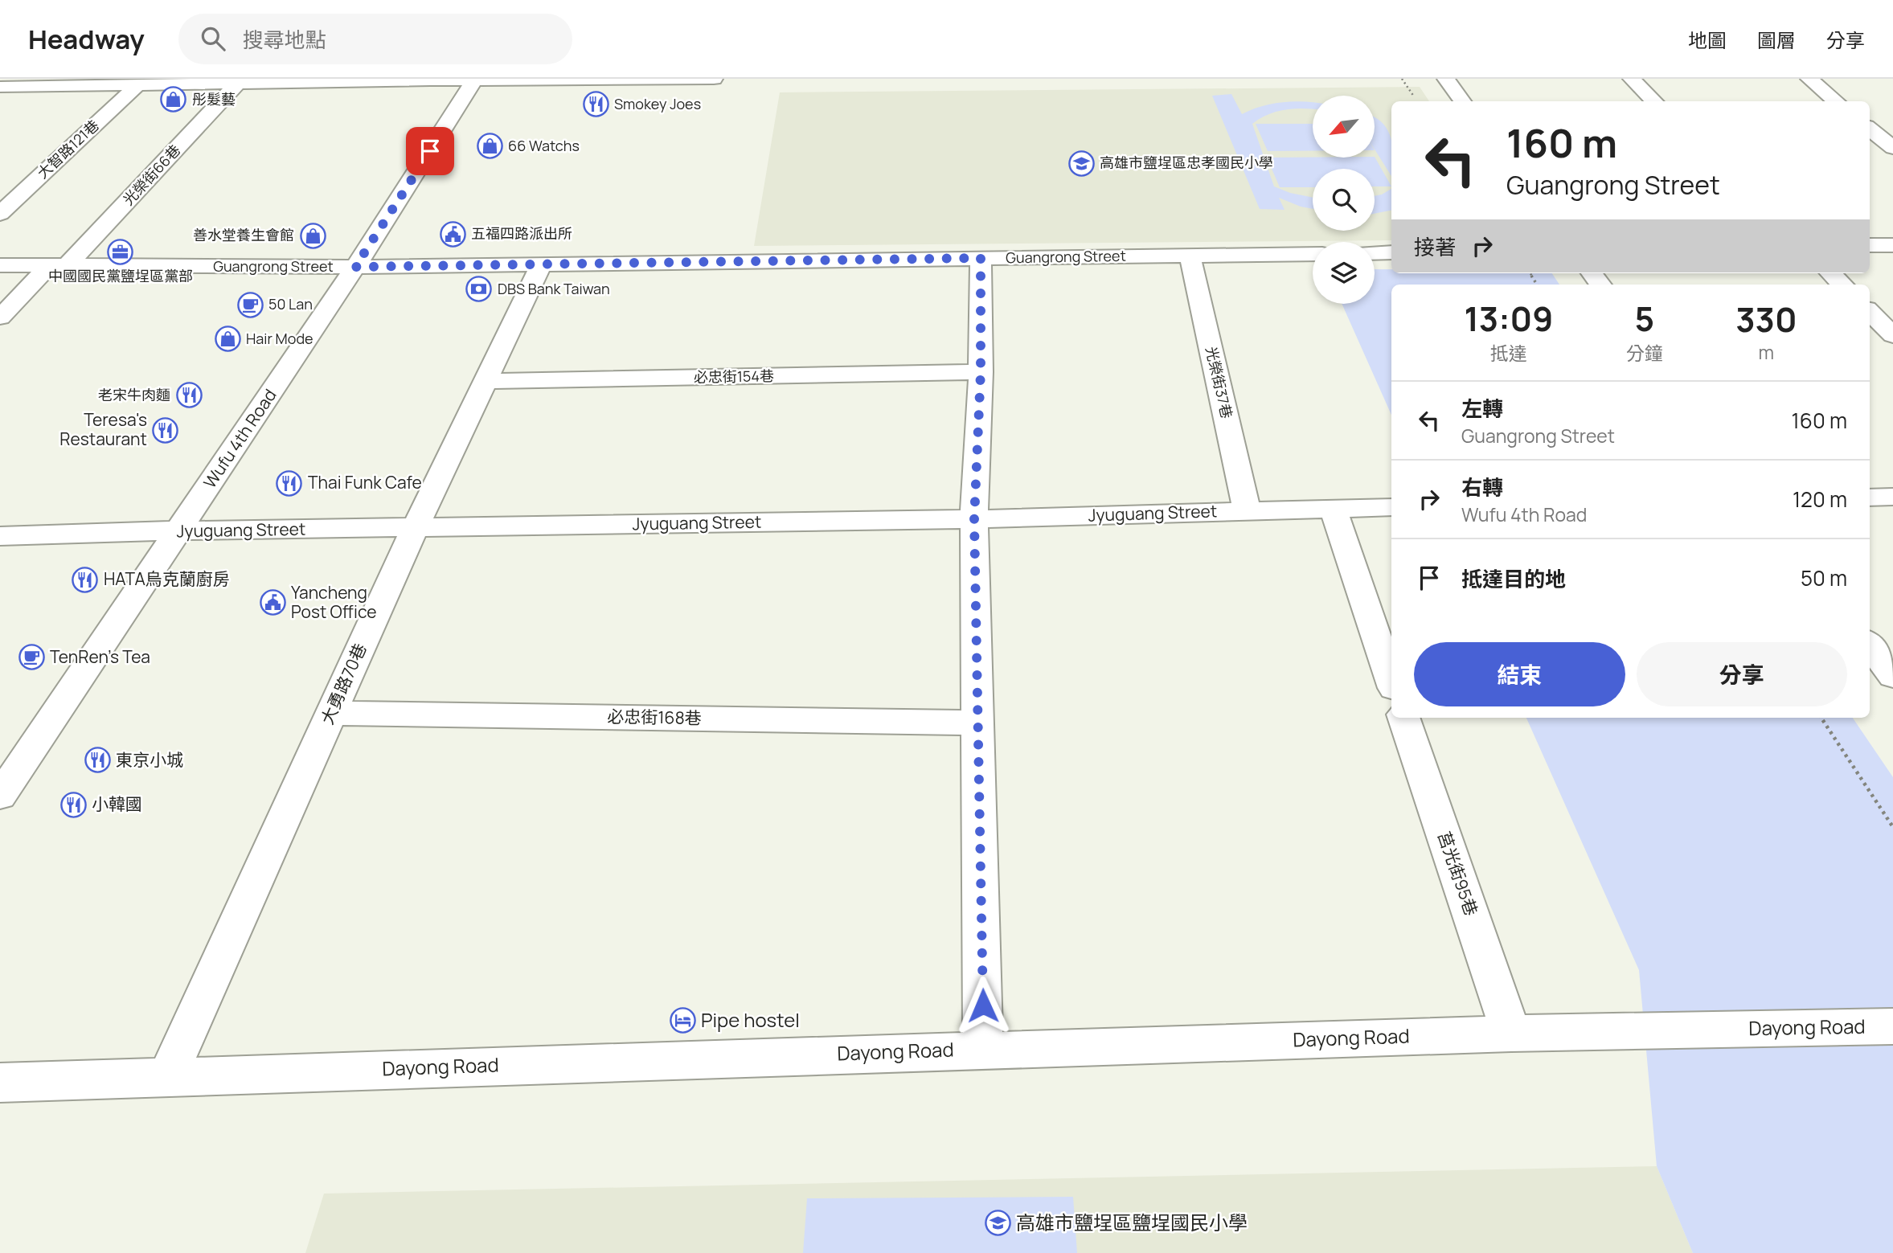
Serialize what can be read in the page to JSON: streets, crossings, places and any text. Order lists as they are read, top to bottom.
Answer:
{
  "streets": {
    "street": [
      "大智路121巷",
      "光榮街66巷",
      "Guangrong Street",
      "必忠街154巷",
      "光榮街37巷",
      "Wufu 4th Road",
      "Jyuguang Street",
      "大勇路70巷",
      "必忠街168巷",
      "莒光街95巷",
      "Dayong Road"
    ]
  },
  "crossings": [
    ["光榮街66巷", "Guangrong Street"],
    ["Guangrong Street", "光榮街37巷"],
    ["Guangrong Street", "Wufu 4th Road"],
    ["Guangrong Street", "大勇路70巷"],
    ["必忠街154巷", "大勇路70巷"],
    ["光榮街37巷", "Jyuguang Street"],
    ["Wufu 4th Road", "Jyuguang Street"],
    ["Jyuguang Street", "大勇路70巷"],
    ["大勇路70巷", "必忠街168巷"],
    ["大勇路70巷", "Dayong Road"],
    ["莒光街95巷", "Dayong Road"]
  ],
  "places": {
    "shop": [
      "彤髮藝",
      "66 Watchs",
      "善水堂養生會館",
      "Hair Mode"
    ],
    "restaurant": [
      "Smokey Joes",
      "老宋牛肉麵",
      "Teresa's Restaurant",
      "Thai Funk Cafe",
      "HATA烏克蘭廚房",
      "東京小城",
      "小韓國"
    ],
    "school or university": ["高雄市鹽埕區忠孝國民小學", "高雄市鹽埕區鹽埕國民小學"],
    "public building": ["五福四路派出所", "Yancheng Post Office"],
    "office": ["中國國民黨鹽埕區黨部"],
    "bank": ["DBS Bank Taiwan"],
    "cafe": ["50 Lan", "TenRen's Tea"],
    "hotel": ["Pipe hostel"]
  },
  "north": "bottom left",
  "page": {
    "header": "Headway",
    "search": "搜尋地點",
    "nav": ["地圖", "圖層", "分享"],
    "turn": ["160 m", "Guangrong Street"],
    "then": "接著",
    "eta": [
      "13:09",
      "抵達",
      "5",
      "分鐘",
      "330",
      "m"
    ],
    "list": [
      {
        "name": "左轉",
        "note": "Guangrong Street",
        "value": "160 m"
      },
      {
        "name": "右轉",
        "note": "Wufu 4th Road",
        "value": "120 m"
      },
      {
        "name": "抵達目的地",
        "value": "50 m"
      }
    ],
    "buttons": ["結束", "分享"]
  }
}
